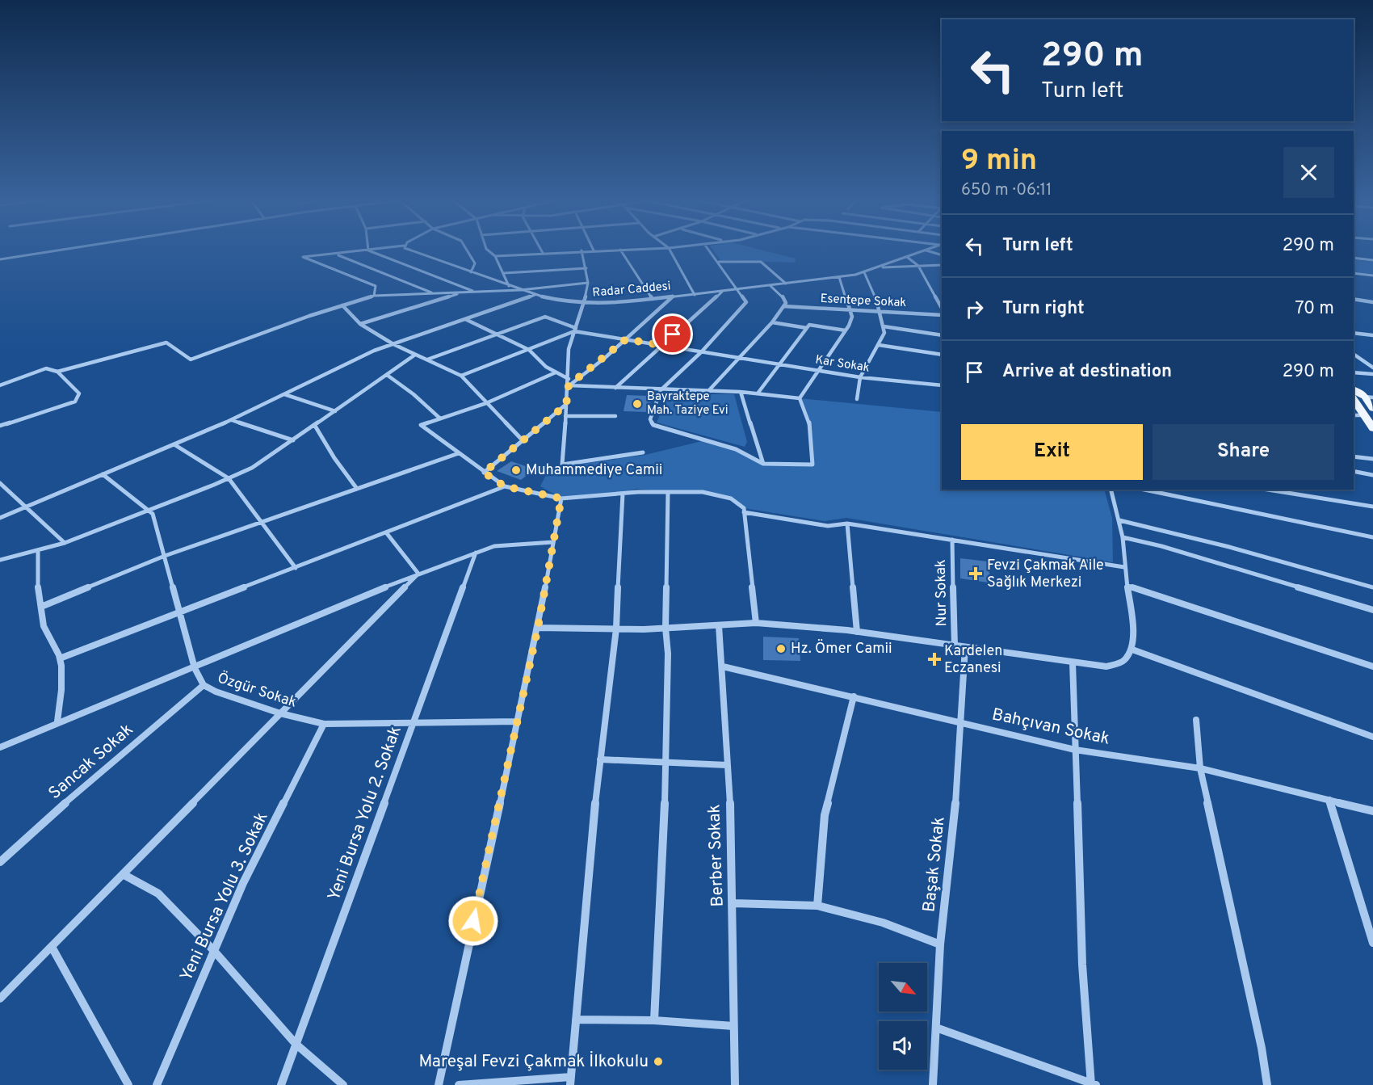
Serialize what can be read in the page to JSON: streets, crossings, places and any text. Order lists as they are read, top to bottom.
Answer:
{
  "streets": {
    "street": [
      "Radar Caddesi",
      "Esentepe Sokak",
      "Kar Sokak",
      "Nur Sokak",
      "Özgür Sokak",
      "Bahçıvan Sokak",
      "Sancak Sokak",
      "Yeni Bursa Yolu 2. Sokak",
      "Berber Sokak",
      "Başak Sokak",
      "Yeni Bursa Yolu 3. Sokak"
    ]
  },
  "crossings": [
    ["Özgür Sokak", "Sancak Sokak"],
    ["Özgür Sokak", "Yeni Bursa Yolu 2. Sokak"],
    ["Özgür Sokak", "Yeni Bursa Yolu 3. Sokak"],
    ["Bahçıvan Sokak", "Berber Sokak"],
    ["Bahçıvan Sokak", "Başak Sokak"]
  ],
  "places": {
    "other": [
      "Bayraktepe Mah. Taziye Evi",
      "Muhammediye Camii",
      "Hz. Ömer Camii",
      "Mareşal Fevzi Çakmak İlkokulu"
    ],
    "health": ["Fevzi Çakmak Aile Sağlık Merkezi", "Kardelen Eczanesi"]
  },
  "north": "bottom right",
  "page": {
    "turn": ["290 m", "Turn left"],
    "heading": ["9 min", "650 m · 06:11"],
    "list": [
      {
        "name": "Turn left",
        "value": "290 m"
      },
      {
        "name": "Turn right",
        "value": "70 m"
      },
      {
        "name": "Arrive at destination",
        "value": "290 m"
      }
    ],
    "buttons": ["Exit", "Share"]
  }
}
